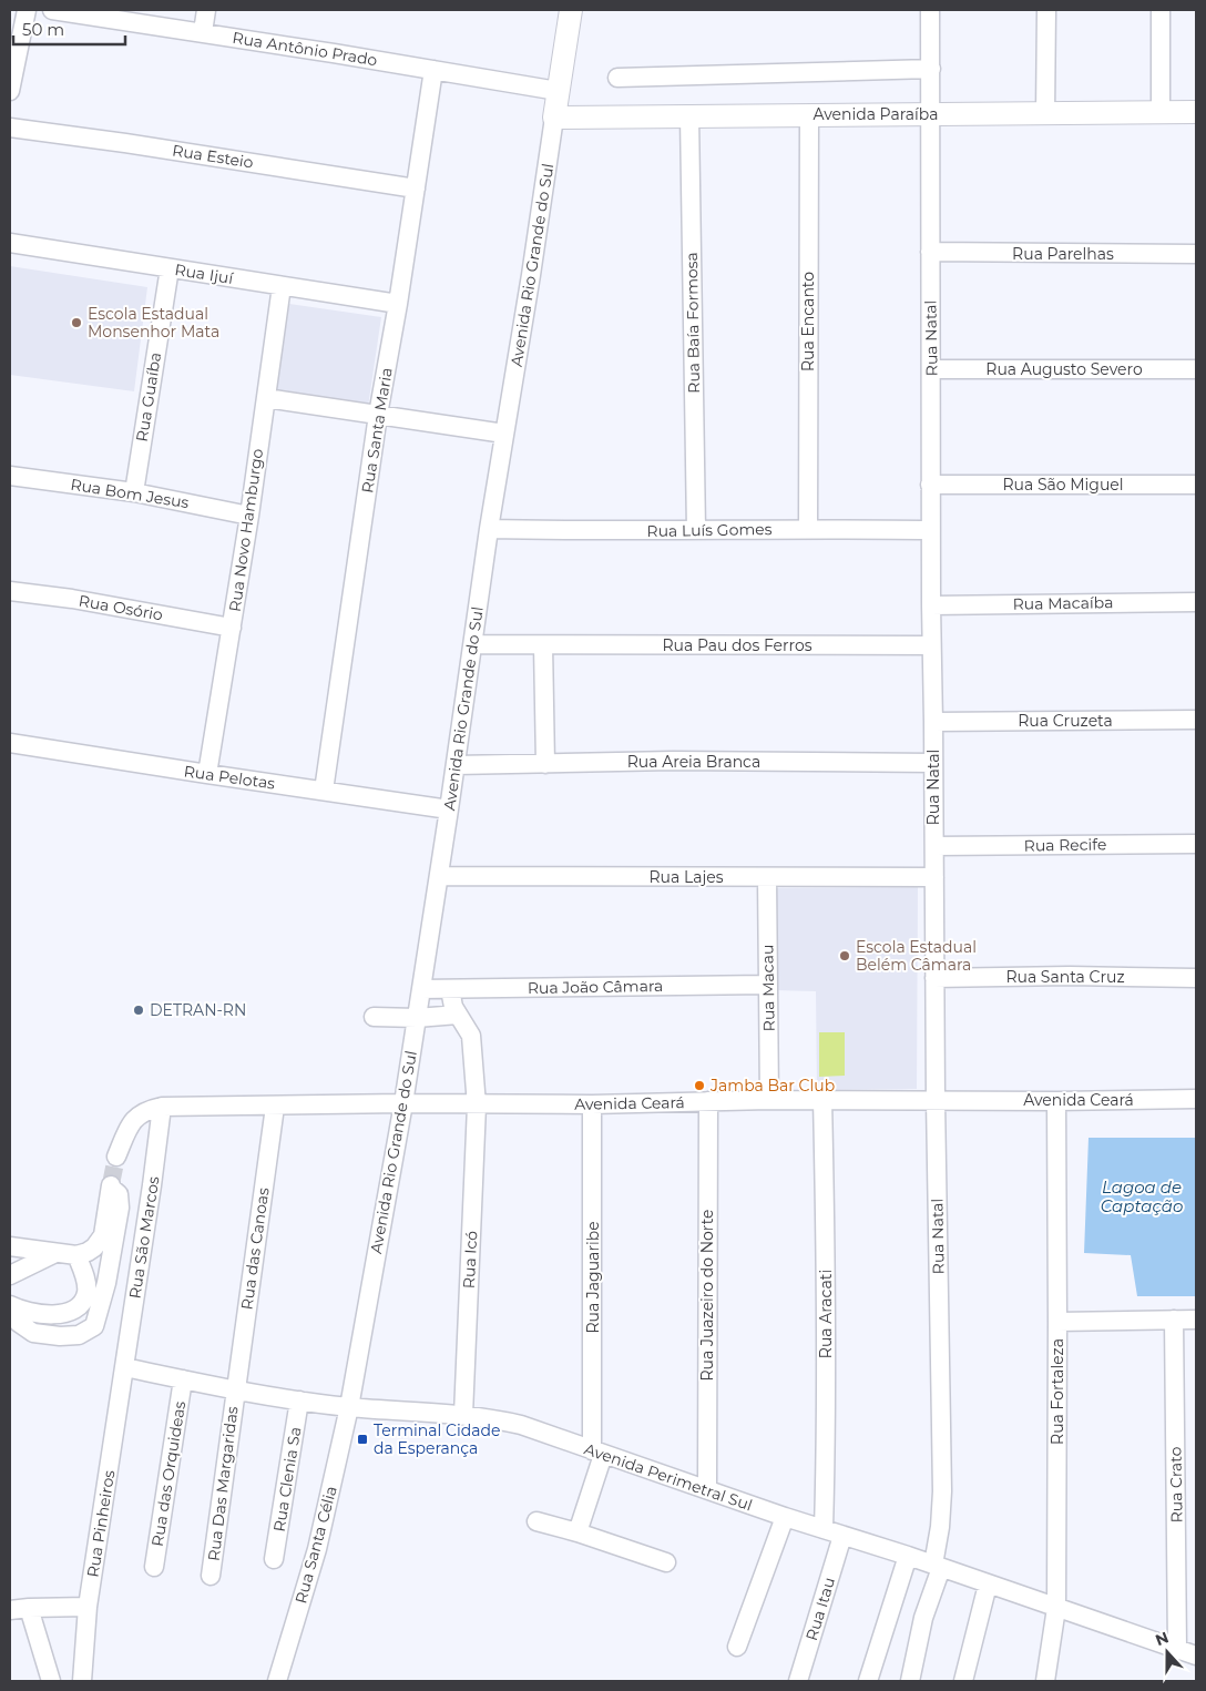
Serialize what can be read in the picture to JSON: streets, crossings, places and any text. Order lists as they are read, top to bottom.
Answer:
{
  "streets": {
    "main road": ["Avenida Paraíba", "Avenida Rio Grande do Sul"],
    "street": [
      "Rua Antônio Prado",
      "Rua Esteio",
      "Rua Parelhas",
      "Rua Ijuí",
      "Rua Encanto",
      "Rua Baía Formosa",
      "Rua Natal",
      "Rua Augusto Severo",
      "Rua Guaíba",
      "Rua Santa Maria",
      "Rua São Miguel",
      "Rua Bom Jesus",
      "Rua Novo Hamburgo",
      "Rua Luís Gomes",
      "Rua Macaíba",
      "Rua Osório",
      "Rua Pau dos Ferros",
      "Rua Cruzeta",
      "Rua Areia Branca",
      "Rua Pelotas",
      "Rua Recife",
      "Rua Lajes",
      "Rua Santa Cruz",
      "Rua João Câmara",
      "Rua Macau",
      "Avenida Ceará",
      "Rua São Marcos",
      "Rua das Canoas",
      "Rua Icó",
      "Rua Jaguaribe",
      "Rua Juazeiro do Norte",
      "Rua Aracati",
      "Rua Fortaleza",
      "Rua das Orquideas",
      "Avenida Perimetral Sul",
      "Rua Clenia Sa",
      "Rua Das Margaridas",
      "Rua Crato",
      "Rua Pinheiros",
      "Rua Santa Célia",
      "Rua Itau"
    ]
  },
  "crossings": [
    ["Rua Antônio Prado", "Avenida Rio Grande do Sul"],
    ["Rua Antônio Prado", "Rua Santa Maria"],
    ["Avenida Paraíba", "Avenida Rio Grande do Sul"],
    ["Avenida Paraíba", "Rua Encanto"],
    ["Avenida Paraíba", "Rua Baía Formosa"],
    ["Avenida Paraíba", "Rua Natal"],
    ["Rua Esteio", "Rua Santa Maria"],
    ["Rua Parelhas", "Rua Natal"],
    ["Avenida Rio Grande do Sul", "Rua Luís Gomes"],
    ["Avenida Rio Grande do Sul", "Rua Pau dos Ferros"],
    ["Avenida Rio Grande do Sul", "Rua Areia Branca"],
    ["Avenida Rio Grande do Sul", "Rua Pelotas"],
    ["Avenida Rio Grande do Sul", "Rua Lajes"],
    ["Avenida Rio Grande do Sul", "Rua João Câmara"],
    ["Avenida Rio Grande do Sul", "Avenida Ceará"],
    ["Avenida Rio Grande do Sul", "Avenida Perimetral Sul"],
    ["Avenida Rio Grande do Sul", "Rua Santa Célia"],
    ["Rua Ijuí", "Rua Guaíba"],
    ["Rua Ijuí", "Rua Santa Maria"],
    ["Rua Ijuí", "Rua Novo Hamburgo"],
    ["Rua Encanto", "Rua Luís Gomes"],
    ["Rua Baía Formosa", "Rua Luís Gomes"],
    ["Rua Natal", "Rua Augusto Severo"],
    ["Rua Natal", "Rua São Miguel"],
    ["Rua Natal", "Rua Luís Gomes"],
    ["Rua Natal", "Rua Macaíba"],
    ["Rua Natal", "Rua Pau dos Ferros"],
    ["Rua Natal", "Rua Cruzeta"],
    ["Rua Natal", "Rua Areia Branca"],
    ["Rua Natal", "Rua Recife"],
    ["Rua Natal", "Rua Lajes"],
    ["Rua Natal", "Rua Santa Cruz"],
    ["Rua Natal", "Avenida Ceará"],
    ["Rua Natal", "Avenida Perimetral Sul"],
    ["Rua Guaíba", "Rua Bom Jesus"],
    ["Rua Santa Maria", "Rua Pelotas"],
    ["Rua Bom Jesus", "Rua Novo Hamburgo"],
    ["Rua Novo Hamburgo", "Rua Osório"],
    ["Rua Novo Hamburgo", "Rua Pelotas"],
    ["Rua Lajes", "Rua Macau"],
    ["Rua João Câmara", "Rua Macau"],
    ["Rua João Câmara", "Rua Icó"],
    ["Rua Macau", "Avenida Ceará"],
    ["Avenida Ceará", "Rua São Marcos"],
    ["Avenida Ceará", "Rua das Canoas"],
    ["Avenida Ceará", "Rua Icó"],
    ["Avenida Ceará", "Rua Jaguaribe"],
    ["Avenida Ceará", "Rua Juazeiro do Norte"],
    ["Avenida Ceará", "Rua Aracati"],
    ["Avenida Ceará", "Rua Fortaleza"],
    ["Rua São Marcos", "Avenida Perimetral Sul"],
    ["Rua São Marcos", "Rua Pinheiros"],
    ["Rua das Canoas", "Avenida Perimetral Sul"],
    ["Rua das Canoas", "Rua Das Margaridas"],
    ["Rua Icó", "Avenida Perimetral Sul"],
    ["Rua Jaguaribe", "Avenida Perimetral Sul"],
    ["Rua Juazeiro do Norte", "Avenida Perimetral Sul"],
    ["Rua Aracati", "Avenida Perimetral Sul"],
    ["Rua Fortaleza", "Avenida Perimetral Sul"],
    ["Rua das Orquideas", "Avenida Perimetral Sul"],
    ["Avenida Perimetral Sul", "Rua Clenia Sa"],
    ["Avenida Perimetral Sul", "Rua Das Margaridas"],
    ["Avenida Perimetral Sul", "Rua Crato"],
    ["Avenida Perimetral Sul", "Rua Pinheiros"],
    ["Avenida Perimetral Sul", "Rua Santa Célia"],
    ["Avenida Perimetral Sul", "Rua Itau"]
  ],
  "water": ["Lagoa de Captação"],
  "places": {
    "other": [
      "Escola Estadual Monsenhor Mata",
      "Escola Estadual Belém Câmara",
      "DETRAN-RN",
      "Jamba Bar Club"
    ],
    "transit": ["Terminal Cidade da Esperança"]
  },
  "scale_bar": "50 m",
  "north": "top"
}
